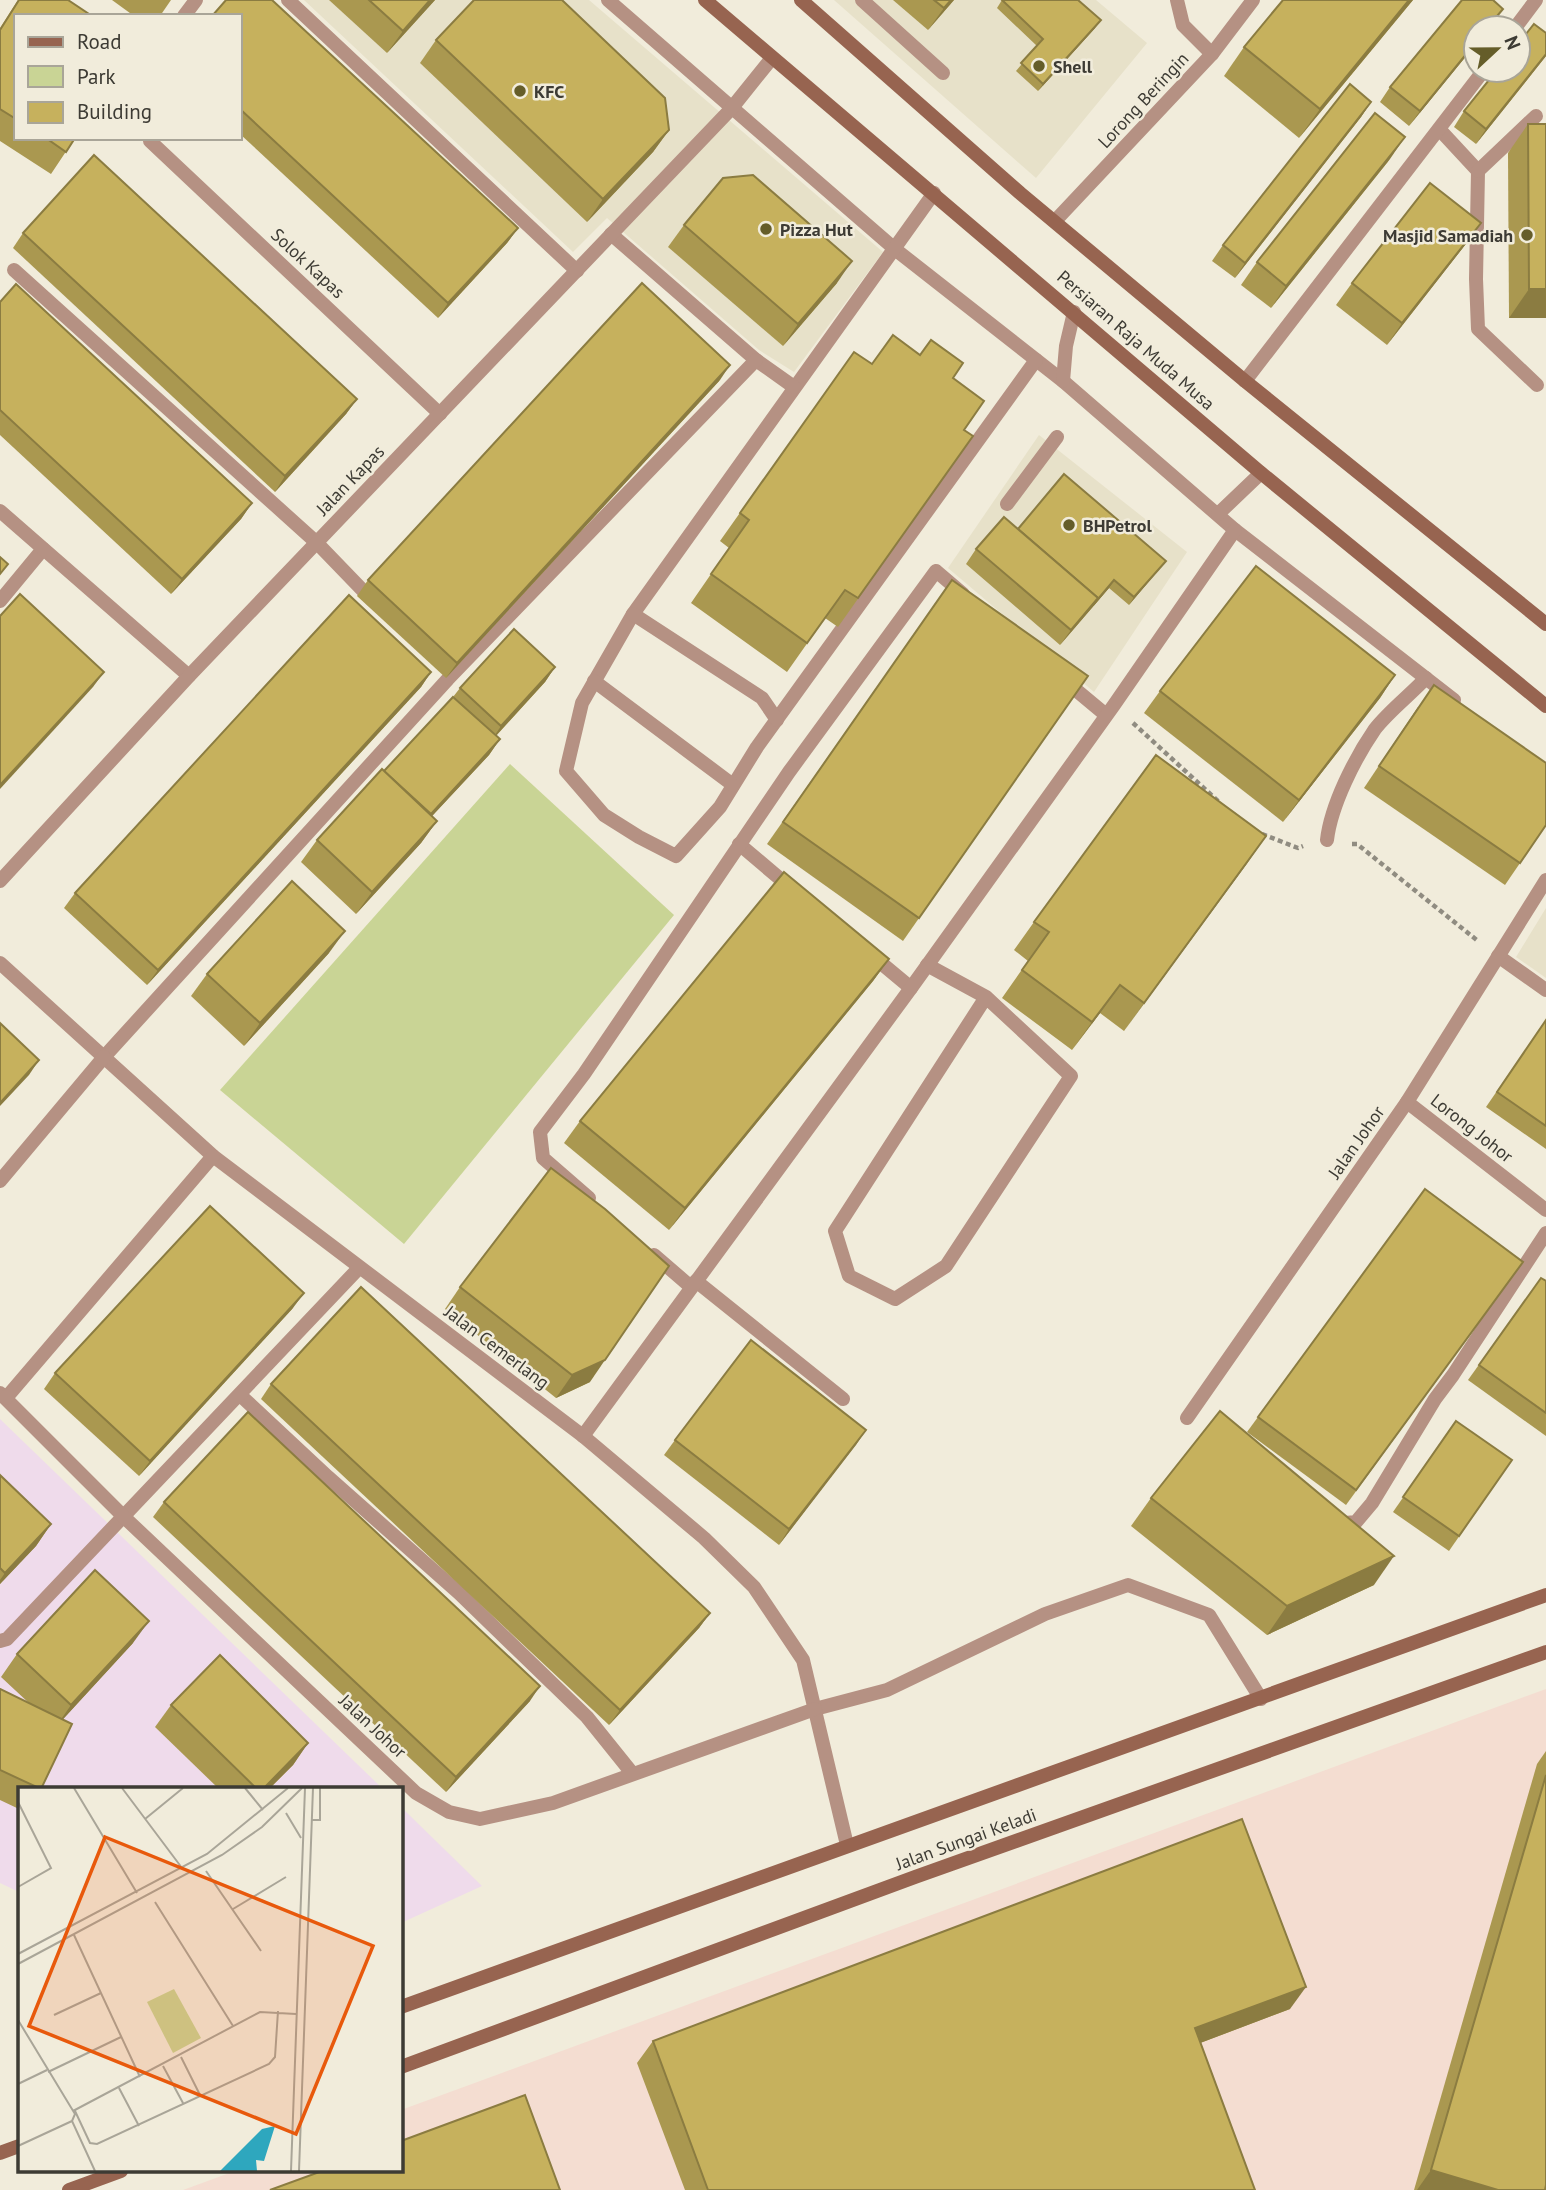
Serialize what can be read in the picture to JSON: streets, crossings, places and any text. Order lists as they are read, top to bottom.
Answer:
{
  "streets": {
    "street": [
      "Lorong Beringin",
      "Solok Kapas",
      "Persiaran Raja Muda Musa",
      "Jalan Kapas",
      "Lorong Johor",
      "Jalan Johor",
      "Jalan Cemerlang",
      "Jalan Sungai Keladi"
    ]
  },
  "crossings": [
    ["Solok Kapas", "Jalan Kapas"],
    ["Persiaran Raja Muda Musa", "Jalan Kapas"],
    ["Lorong Johor", "Jalan Johor"],
    ["Jalan Johor", "Jalan Cemerlang"],
    ["Jalan Johor", "Jalan Sungai Keladi"],
    ["Jalan Cemerlang", "Jalan Sungai Keladi"]
  ],
  "places": [
    "Shell",
    "KFC",
    "Pizza Hut",
    "Masjid Samadiah",
    "BHPetrol"
  ],
  "legend": ["Road", "Park", "Building"],
  "north": "right"
}
